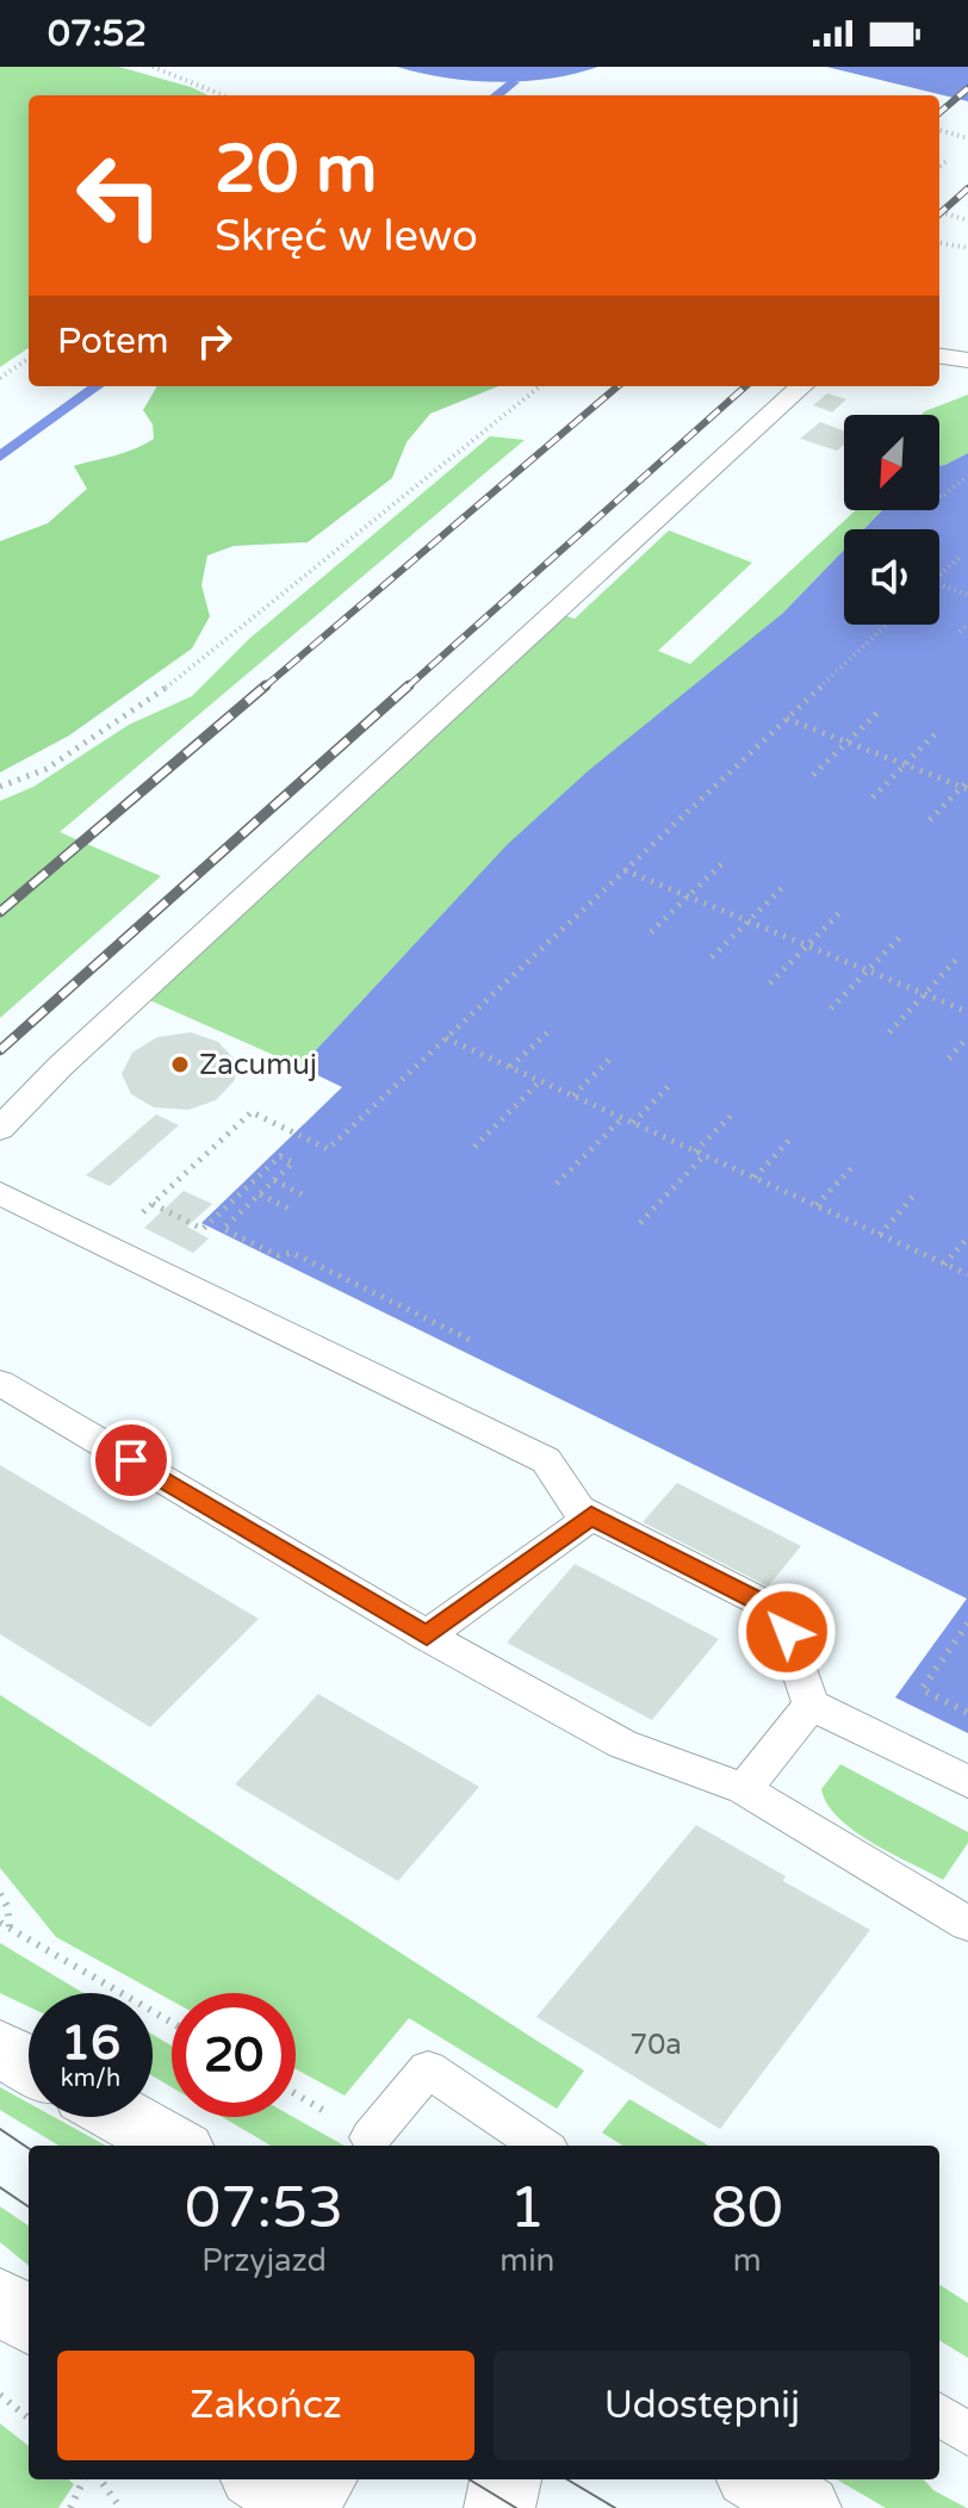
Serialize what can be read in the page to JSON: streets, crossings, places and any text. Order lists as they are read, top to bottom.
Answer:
{
  "places": ["Zacumuj"],
  "house_numbers": ["70a"],
  "north": "bottom left",
  "page": {
    "status": "07:52",
    "turn": ["20 m", "Skręć w lewo"],
    "then": "Potem",
    "speed": "16 km/h",
    "limit": "20",
    "eta": [
      "07:53",
      "Przyjazd",
      "1",
      "min",
      "80",
      "m"
    ],
    "buttons": ["Zakończ", "Udostępnij"]
  }
}
